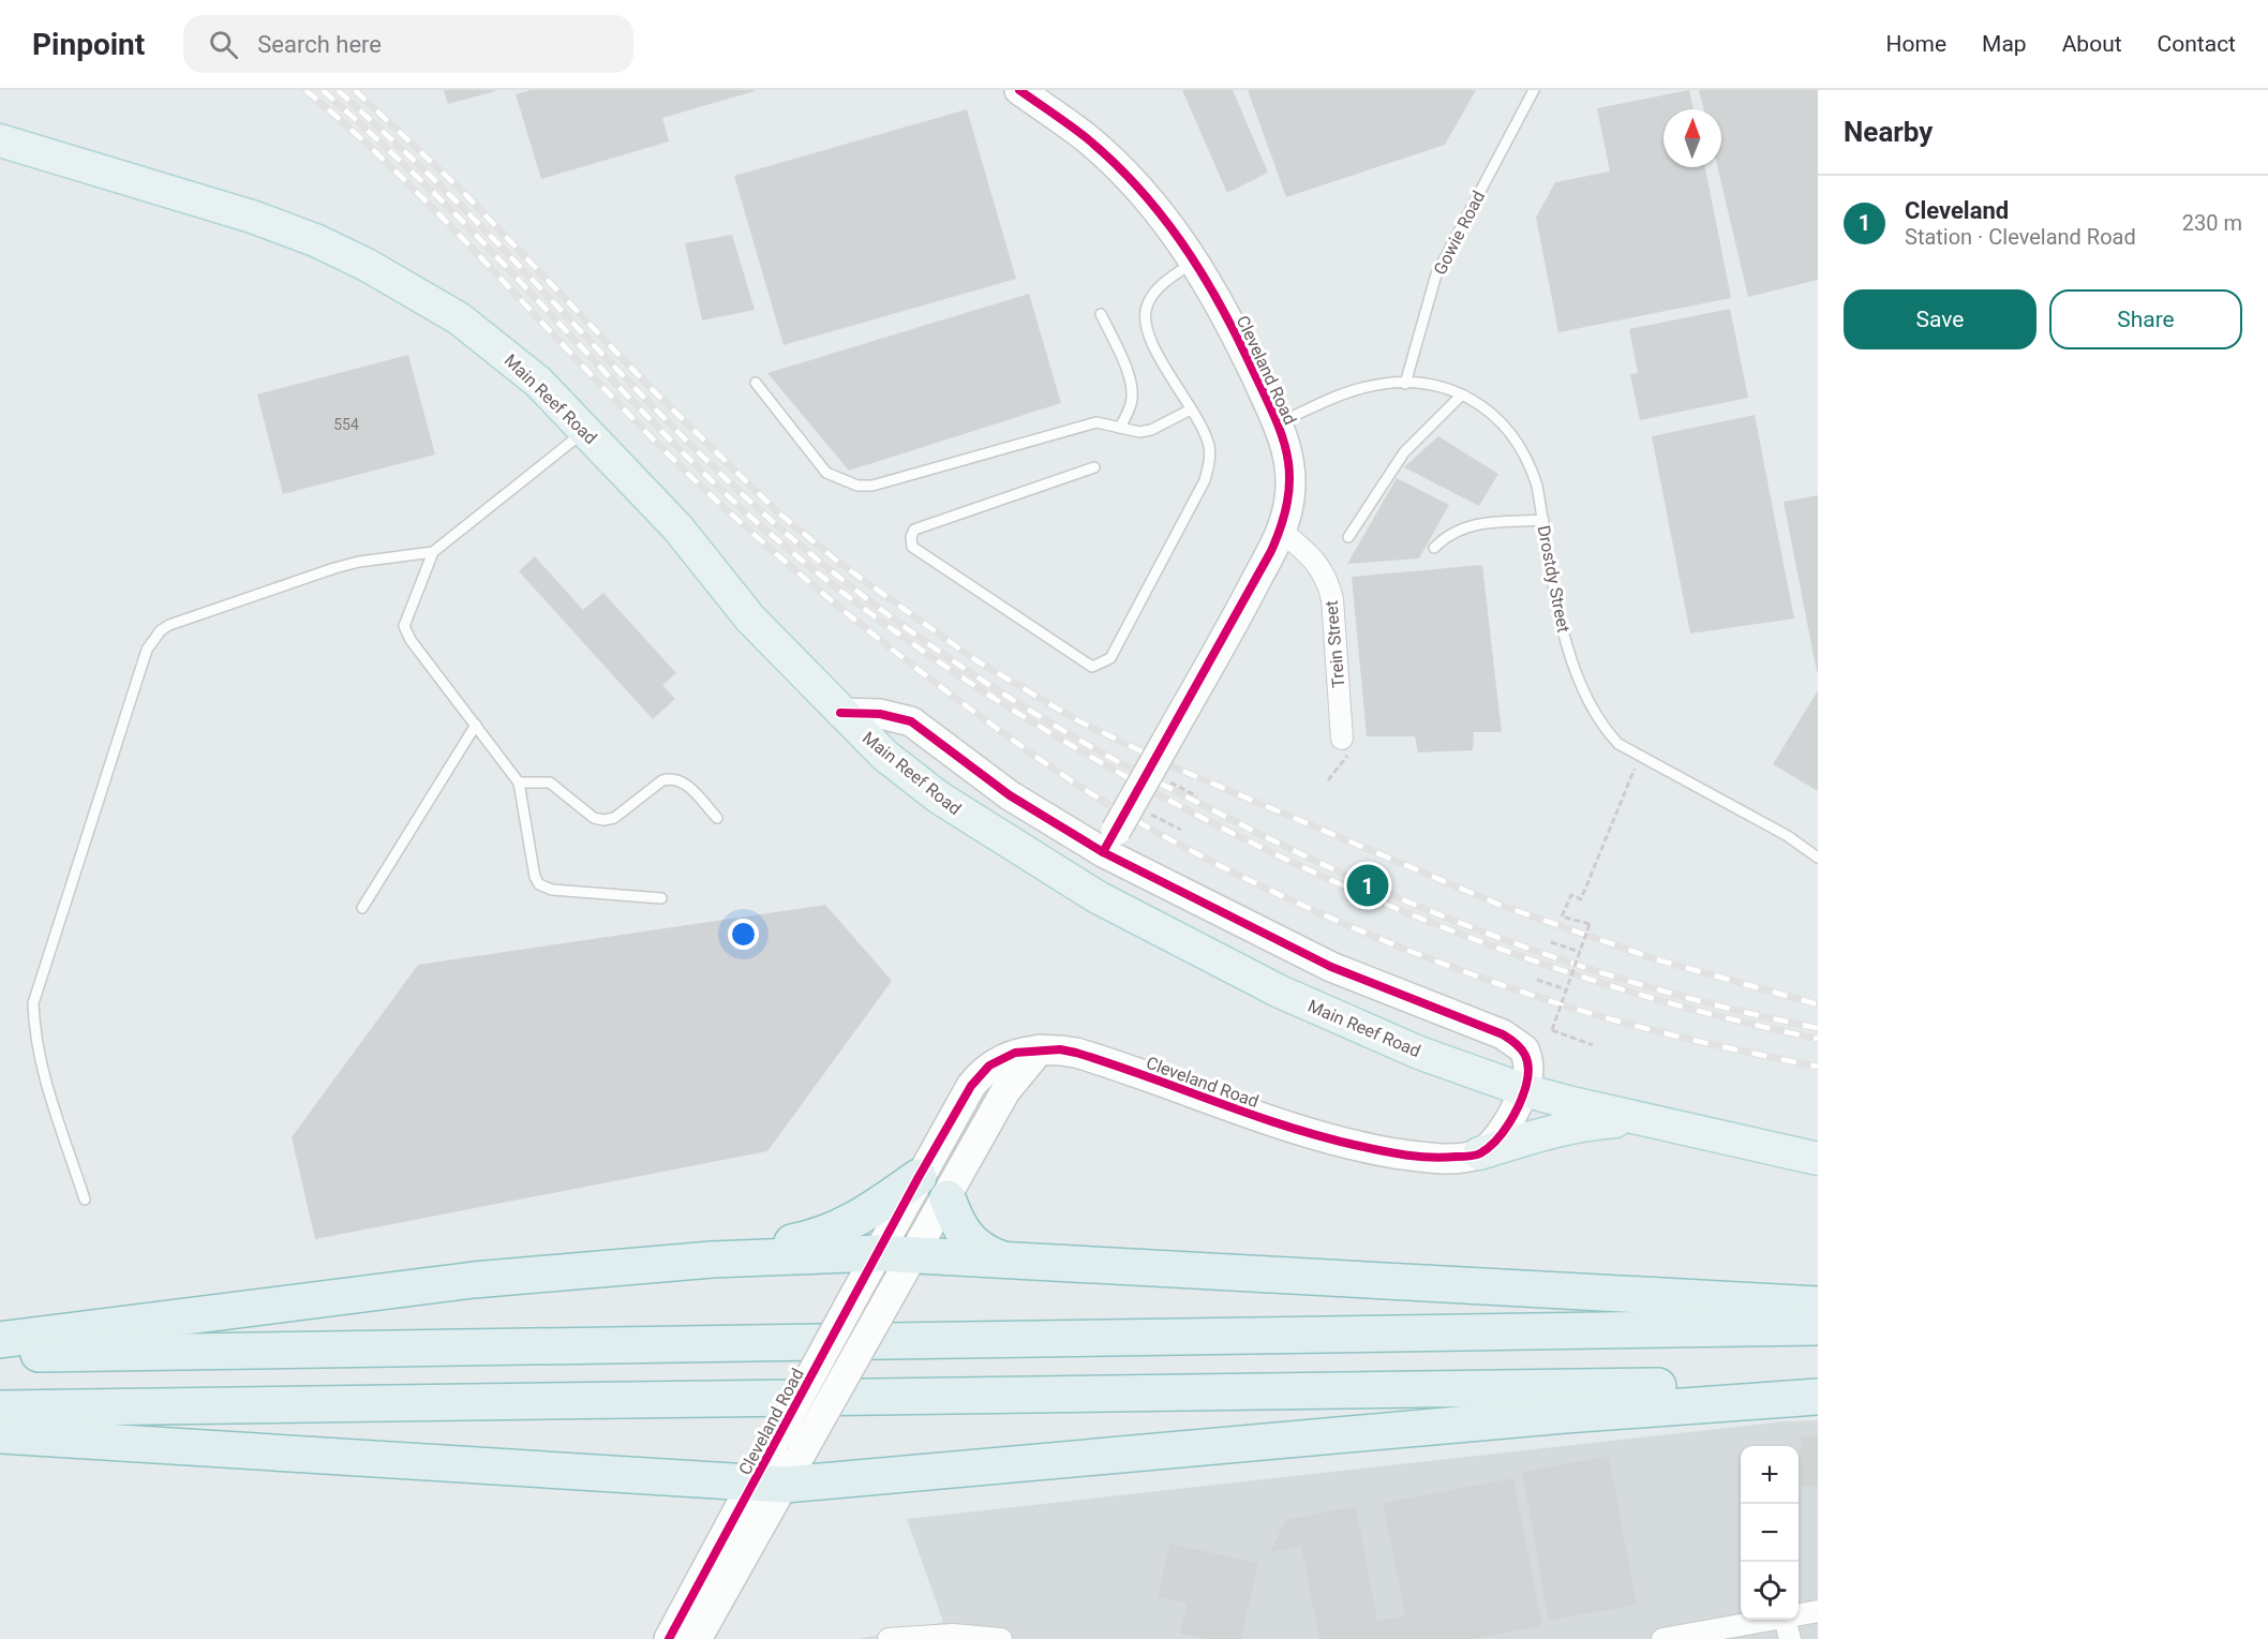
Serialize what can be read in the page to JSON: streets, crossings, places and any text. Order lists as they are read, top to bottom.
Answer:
{
  "streets": {
    "main road": ["Main Reef Road"],
    "street": ["Cleveland Road", "Trein Street"],
    "lane": ["Gowie Road", "Drostdy Street"]
  },
  "crossings": [
    ["Gowie Road", "Drostdy Street"],
    ["Cleveland Road", "Drostdy Street"],
    ["Cleveland Road", "Trein Street"]
  ],
  "house_numbers": ["554"],
  "north": "top",
  "page": {
    "header": "Pinpoint",
    "search": "Search here",
    "nav": [
      "Home",
      "Map",
      "About",
      "Contact"
    ],
    "heading": "Nearby",
    "list": [
      {
        "mark": "1",
        "name": "Cleveland",
        "note": "Station · Cleveland Road",
        "value": "230 m"
      }
    ],
    "buttons": ["Save", "Share"],
    "pins": "1",
    "map_buttons": ["+", "−"]
  }
}
